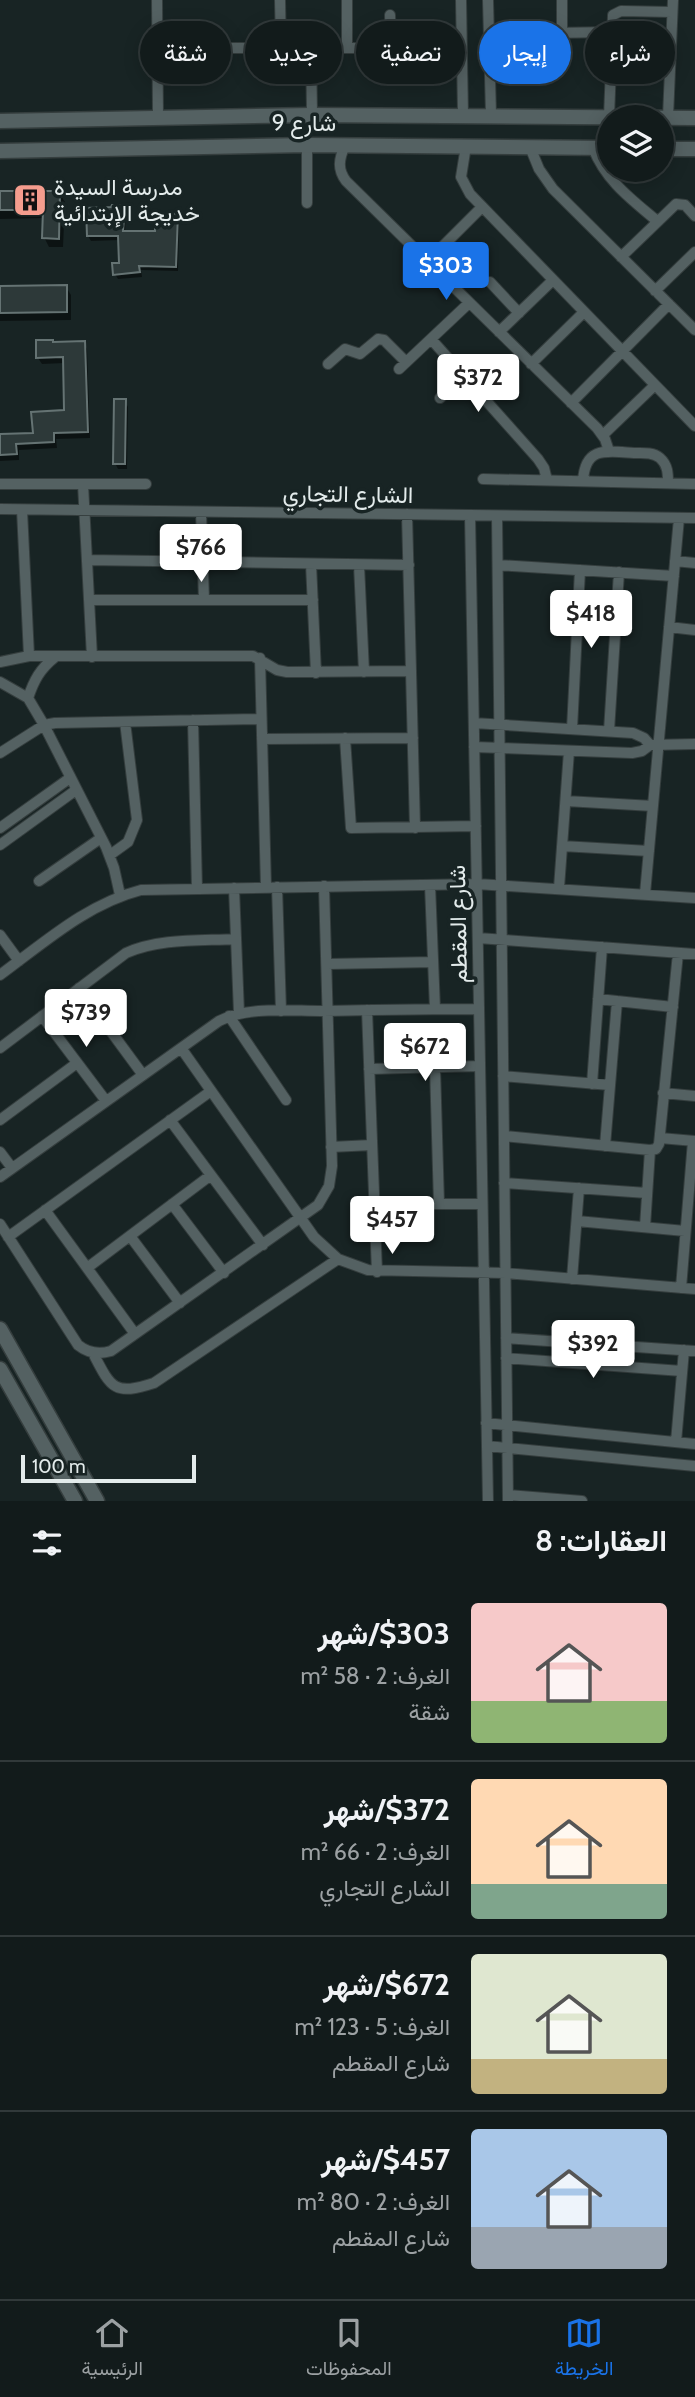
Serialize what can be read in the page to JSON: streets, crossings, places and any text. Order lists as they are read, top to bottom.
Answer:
{
  "streets": {
    "main road": ["شارع 9"],
    "street": ["الشارع التجاري", "شارع المقطم"]
  },
  "crossings": [
    ["الشارع التجاري", "شارع المقطم"]
  ],
  "places": {
    "building": ["مدرسة السيدة خديجة الإبتدائية"]
  },
  "scale_bar": "100 m",
  "page": {
    "chip": [
      "شراء",
      "إيجار",
      "تصفية",
      "جديد",
      "شقة"
    ],
    "price": [
      "$303",
      "$372",
      "$766",
      "$418",
      "$739",
      "$672",
      "$457",
      "$392"
    ],
    "scale": "100 m",
    "heading": "العقارات: 8",
    "list": [
      {
        "name": "$303/شهر",
        "note": "الغرف: 2 · 58 m² · شقة"
      },
      {
        "name": "$372/شهر",
        "note": "الغرف: 2 · 66 m² · الشارع التجاري"
      },
      {
        "name": "$672/شهر",
        "note": "الغرف: 5 · 123 m² · شارع المقطم"
      },
      {
        "name": "$457/شهر",
        "note": "الغرف: 2 · 80 m² · شارع المقطم"
      }
    ],
    "tabs": ["الخريطة", "المحفوظات", "الرئيسية"]
  }
}
